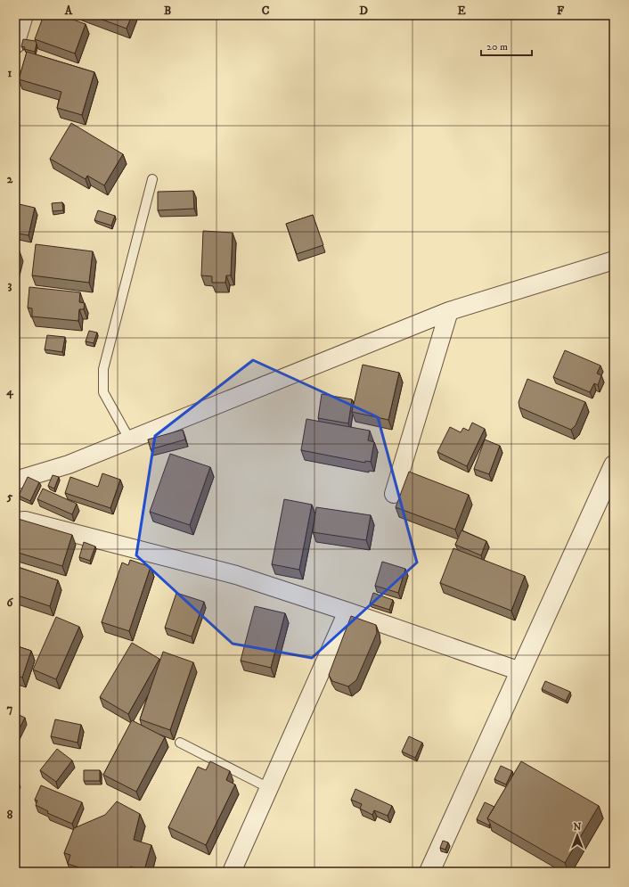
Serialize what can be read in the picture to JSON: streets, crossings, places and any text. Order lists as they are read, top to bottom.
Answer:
{
  "scale_bar": "20 m",
  "north": "top",
  "grid": {
    "columns": [
      "A",
      "B",
      "C",
      "D",
      "E",
      "F"
    ],
    "rows": [
      "1",
      "2",
      "3",
      "4",
      "5",
      "6",
      "7",
      "8"
    ]
  }
}
